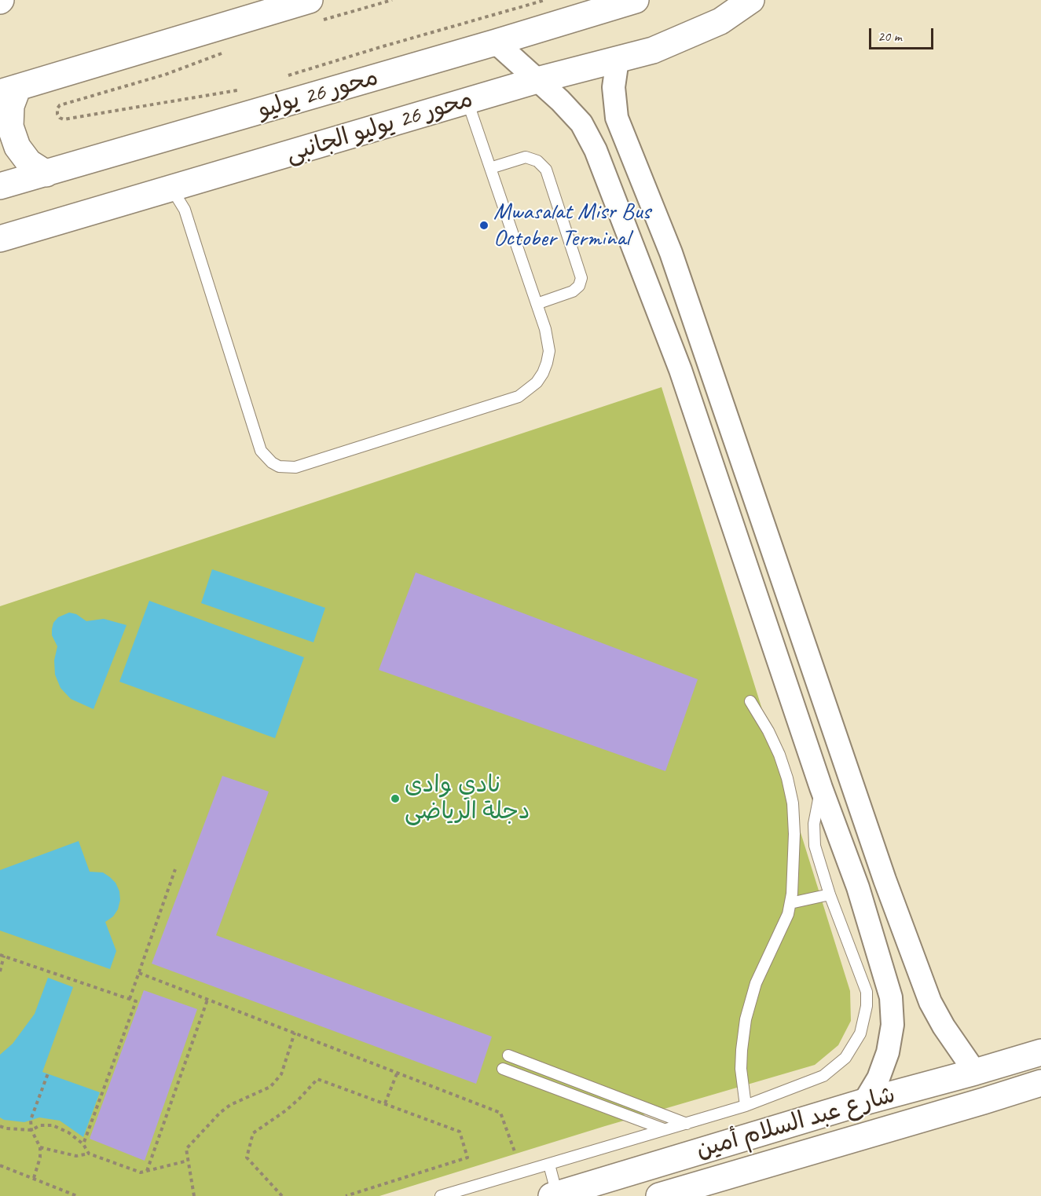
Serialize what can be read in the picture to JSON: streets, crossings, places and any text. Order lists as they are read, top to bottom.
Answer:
{
  "streets": {
    "main road": ["محور 26 يوليو", "محور 26 يوليو الجانبى", "شارع عبد السلام أمين"]
  },
  "places": ["Mwasalat Misr Bus October Terminal", "نادي وادى دجلة الرياضى"],
  "scale_bar": "20 m"
}
